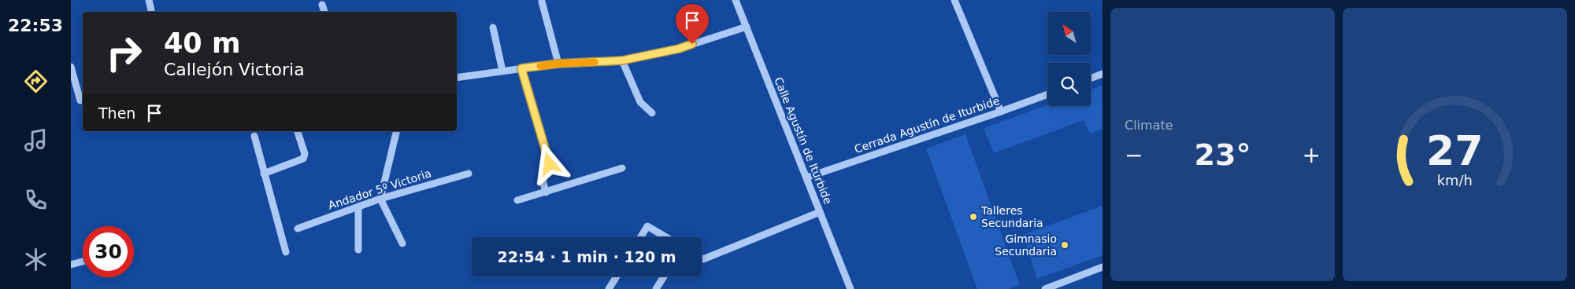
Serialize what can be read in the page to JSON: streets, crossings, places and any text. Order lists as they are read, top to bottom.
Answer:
{
  "streets": {
    "street": ["Cerrada Agustín de Iturbide", "Calle Agustín de Iturbide", "Andador 5º Victoria"]
  },
  "crossings": [
    ["Cerrada Agustín de Iturbide", "Calle Agustín de Iturbide"]
  ],
  "places": ["Talleres Secundaria", "Gimnasio Secundaria"],
  "north": "top left",
  "page": {
    "tabs": "22:53",
    "tile": "Climate",
    "turn": ["40 m", "Callejón Victoria"],
    "then": "Then",
    "heat": ["−", "23°", "+"],
    "limit": "30",
    "trip": "22:54 · 1 min · 120 m",
    "gauge": ["27", "km/h"]
  }
}
